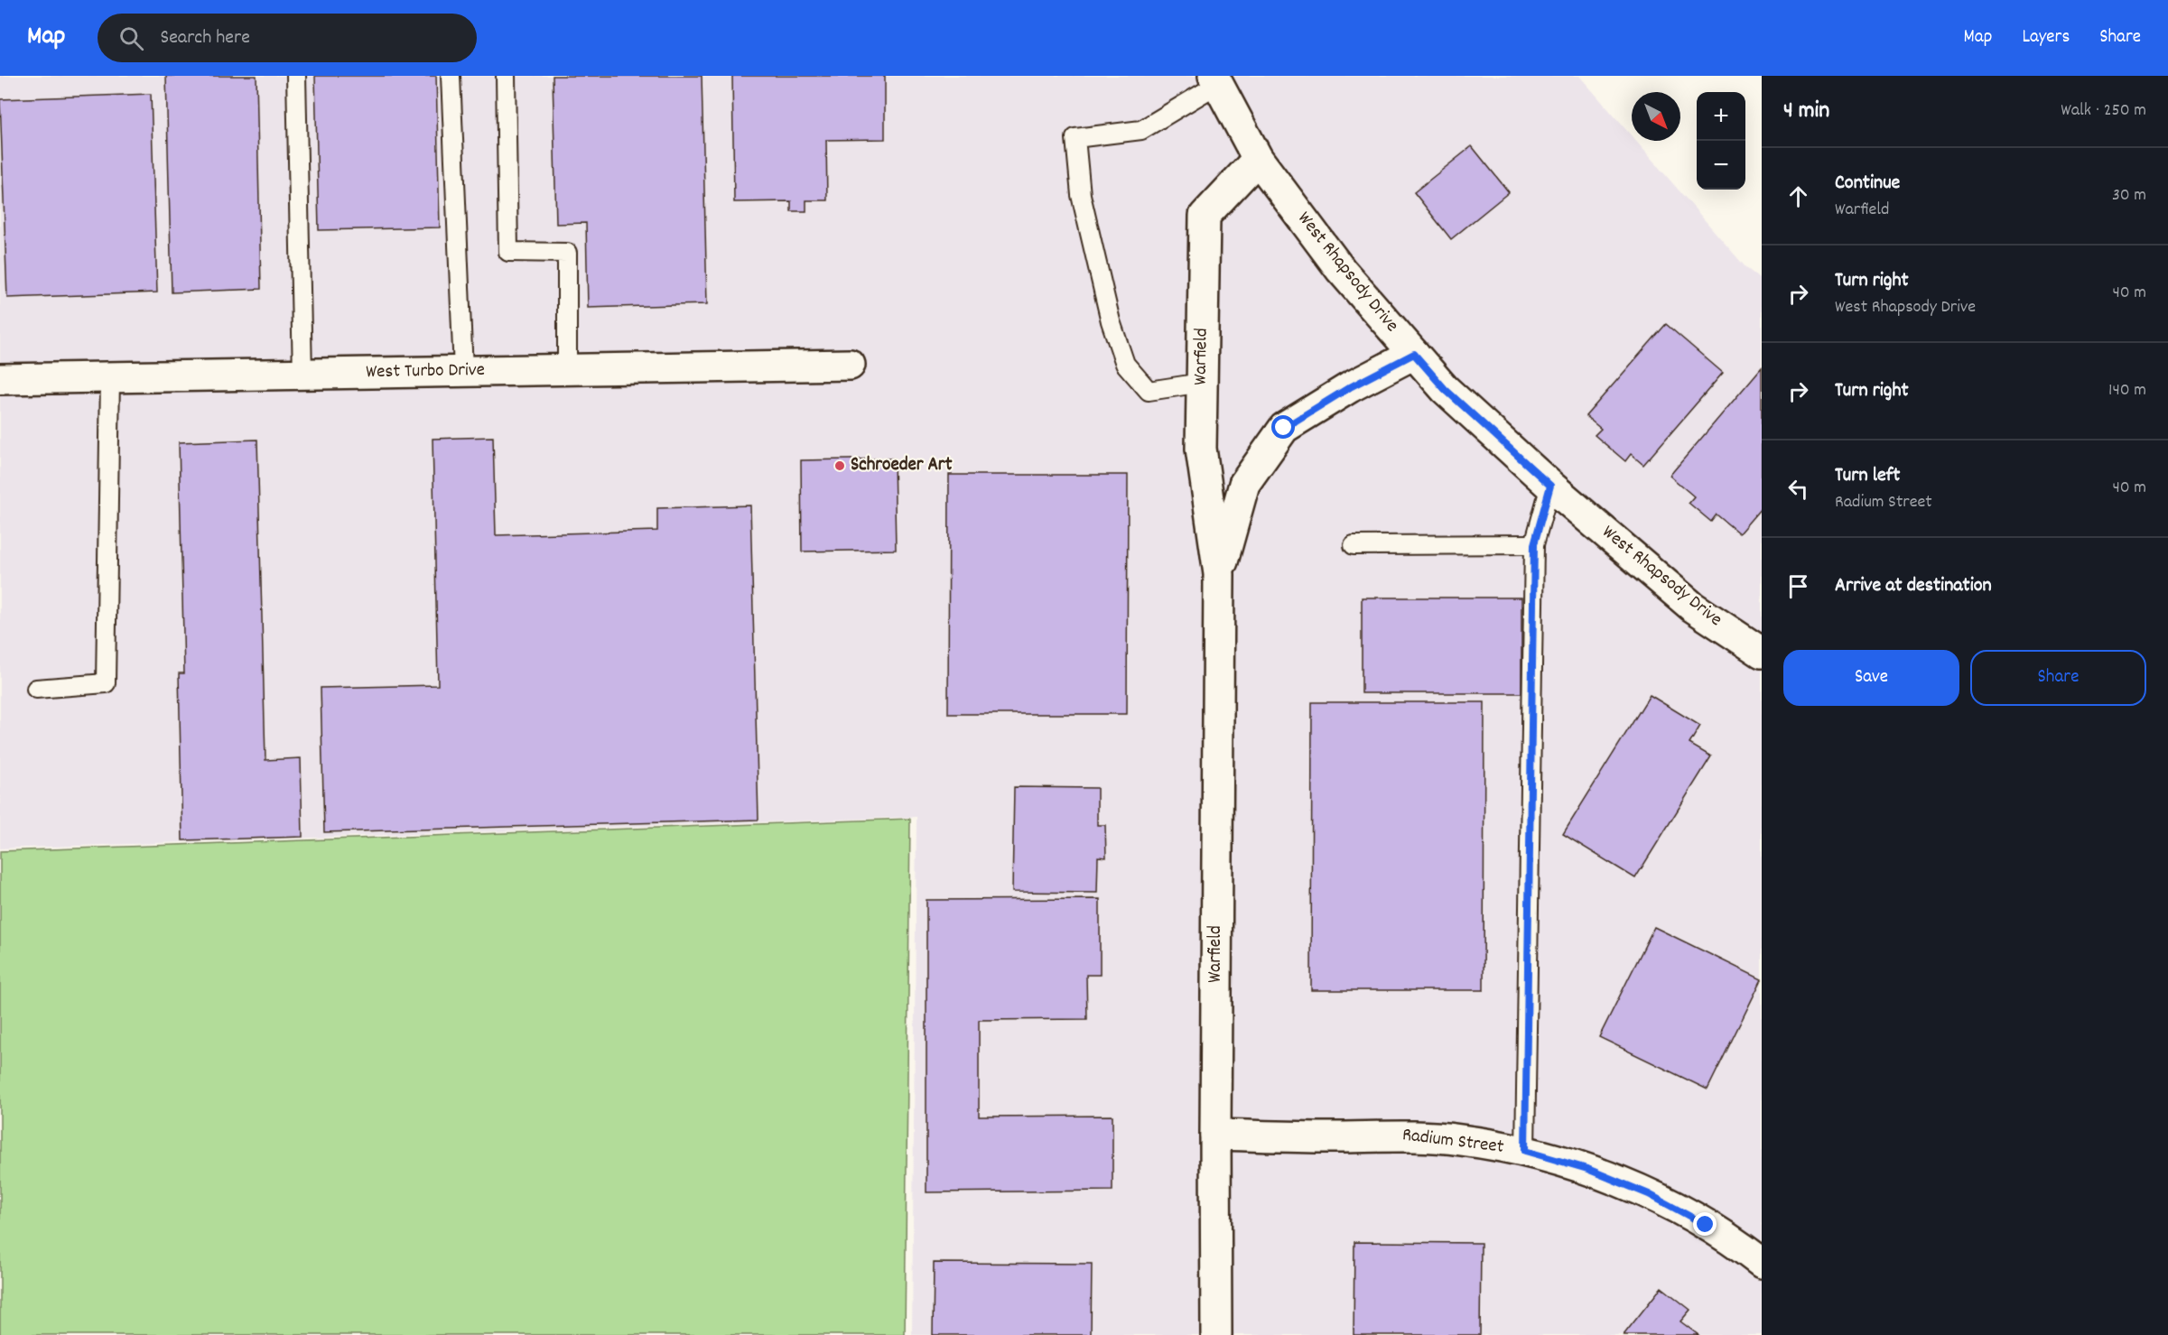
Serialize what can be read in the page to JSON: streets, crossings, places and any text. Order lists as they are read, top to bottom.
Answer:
{
  "streets": {
    "street": [
      "West Rhapsody Drive",
      "Warfield",
      "West Turbo Drive",
      "Radium Street"
    ]
  },
  "crossings": [
    ["West Rhapsody Drive", "Warfield"],
    ["Warfield", "Radium Street"]
  ],
  "places": ["Schroeder Art"],
  "north": "bottom right",
  "page": {
    "header": "Map",
    "search": "Search here",
    "nav": ["Map", "Layers", "Share"],
    "heading": ["4 min", "Walk · 250 m"],
    "map_buttons": ["+", "−"],
    "list": [
      ["Continue", "Warfield", "30 m"],
      ["Turn right", "West Rhapsody Drive", "40 m"],
      ["Turn right", "140 m"],
      ["Turn left", "Radium Street", "40 m"],
      "Arrive at destination"
    ],
    "buttons": ["Save", "Share"]
  }
}
